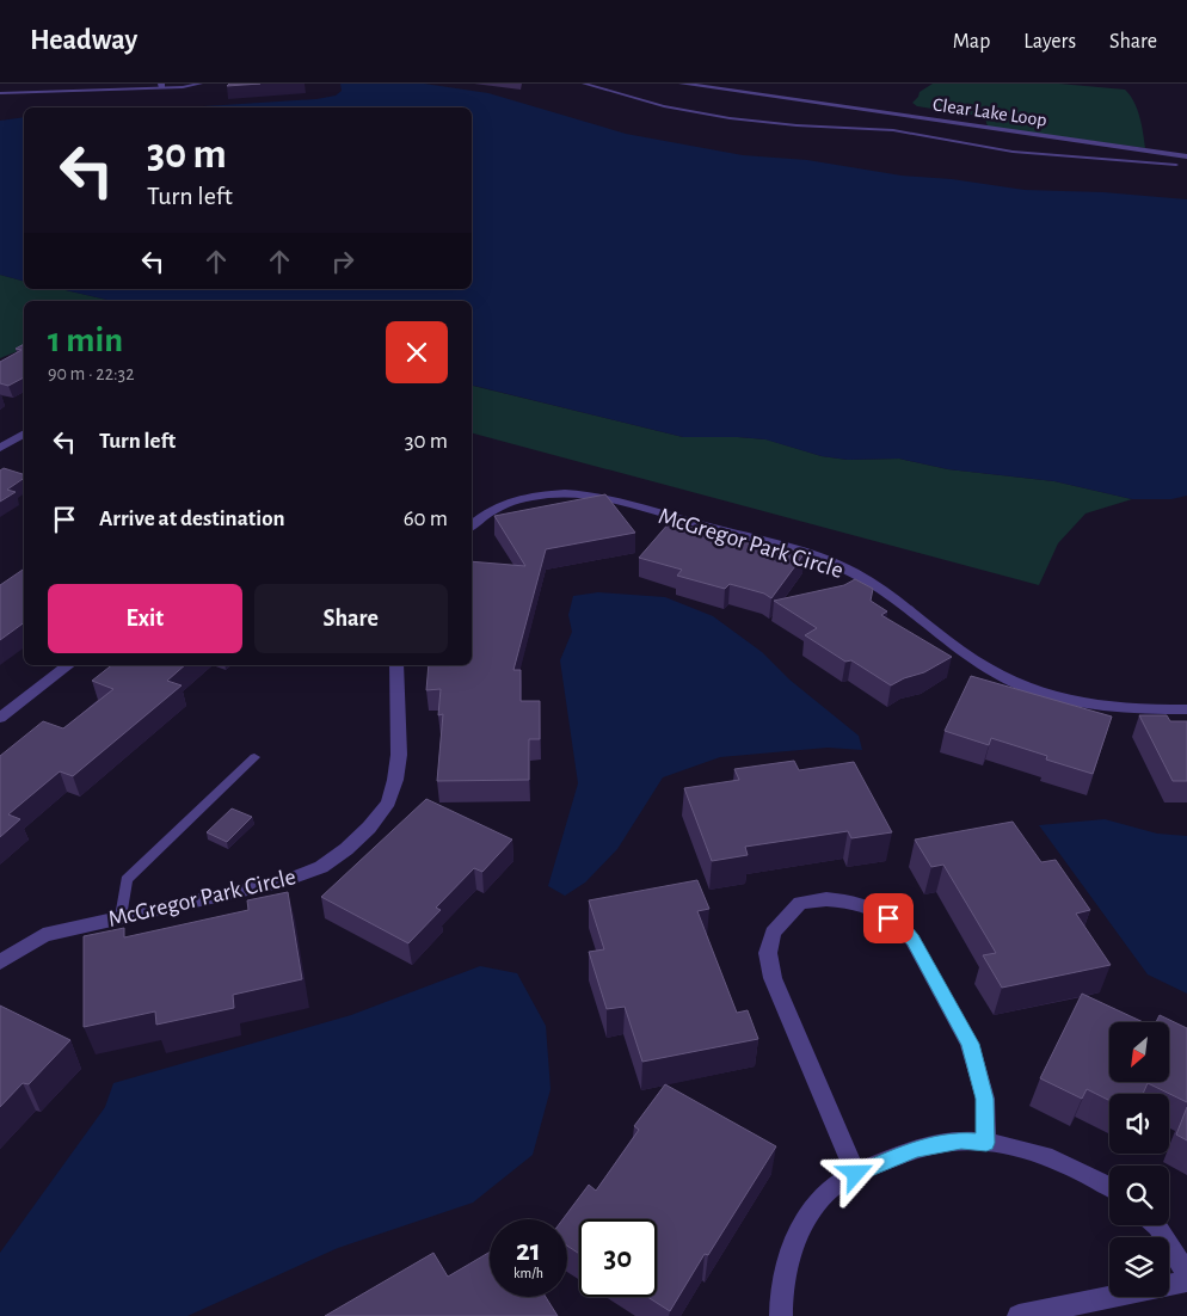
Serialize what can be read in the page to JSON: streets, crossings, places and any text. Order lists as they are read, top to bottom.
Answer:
{
  "streets": {
    "street": ["Clear Lake Loop", "McGregor Park Circle"]
  },
  "north": "bottom left",
  "page": {
    "header": "Headway",
    "nav": ["Map", "Layers", "Share"],
    "turn": ["30 m", "Turn left"],
    "heading": ["1 min", "90 m · 22:32"],
    "list": [
      {
        "name": "Turn left",
        "value": "30 m"
      },
      {
        "name": "Arrive at destination",
        "value": "60 m"
      }
    ],
    "buttons": ["Exit", "Share"],
    "speed": "21 km/h",
    "limit": "30"
  }
}
